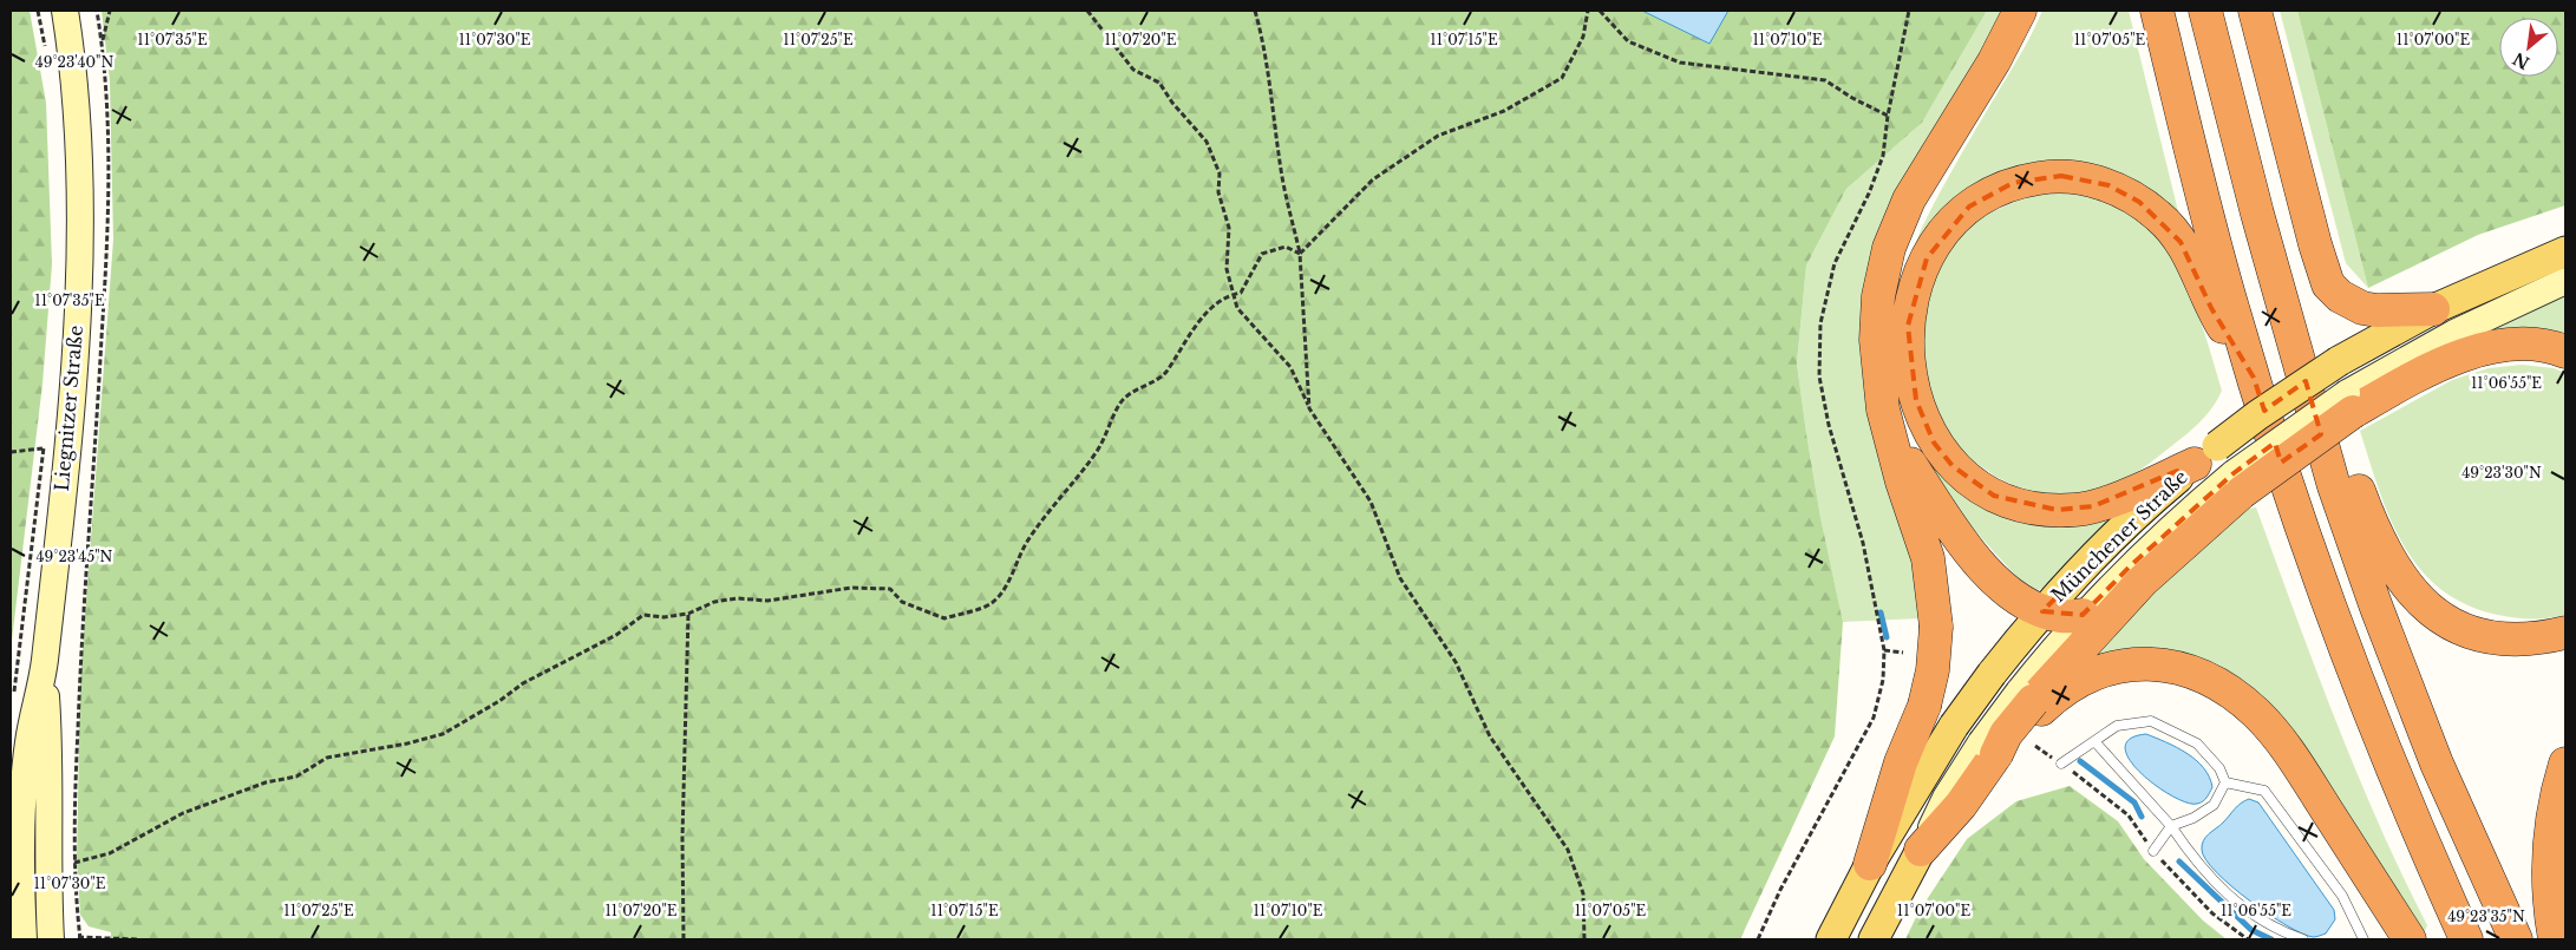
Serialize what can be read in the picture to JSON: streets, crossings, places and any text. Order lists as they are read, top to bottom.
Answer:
{
  "streets": {
    "main road": ["Liegnitzer Straße", "Münchener Straße"]
  },
  "north": "bottom left",
  "coordinates": [
    "11°07'35\"E",
    "11°07'30\"E",
    "11°07'25\"E",
    "11°07'20\"E",
    "11°07'15\"E",
    "11°07'10\"E",
    "11°07'05\"E",
    "11°07'00\"E",
    "49°23'40\"N",
    "11°06'55\"E",
    "49°23'30\"N",
    "49°23'45\"N",
    "49°23'35\"N"
  ]
}
